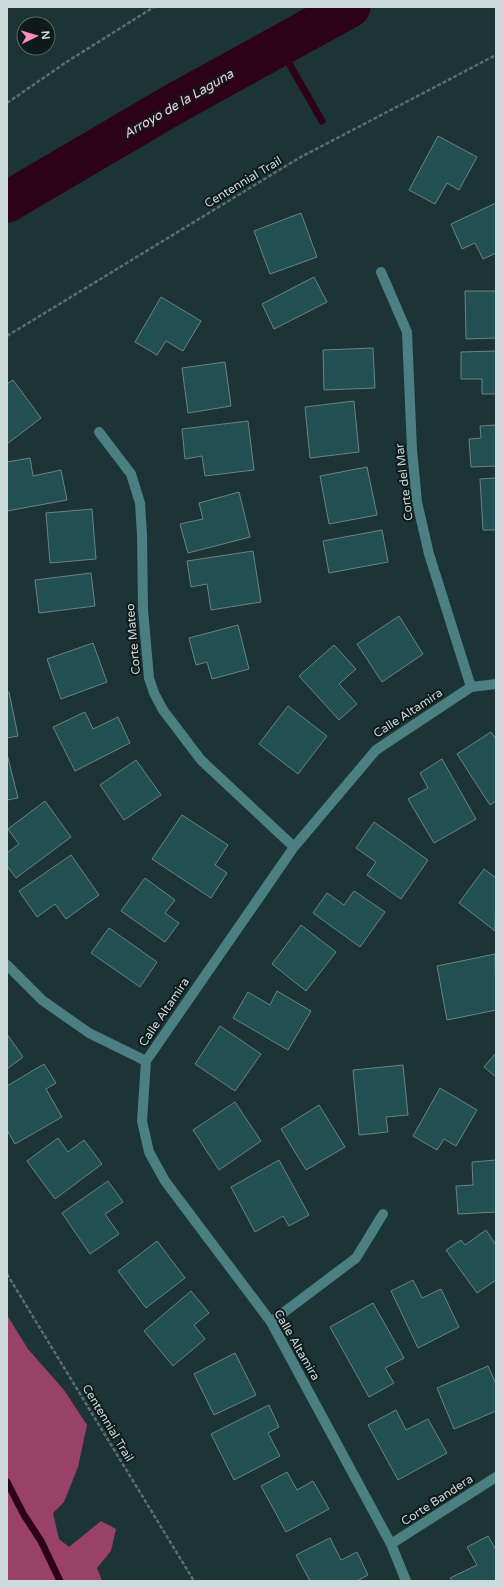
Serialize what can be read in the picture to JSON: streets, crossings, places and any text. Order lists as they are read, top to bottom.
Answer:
{
  "streets": {
    "street": [
      "Corte del Mar",
      "Corte Mateo",
      "Calle Altamira",
      "Corte Bandera"
    ],
    "path": ["Centennial Trail"]
  },
  "crossings": [
    ["Corte del Mar", "Calle Altamira"],
    ["Corte Mateo", "Calle Altamira"],
    ["Calle Altamira", "Corte Bandera"]
  ],
  "water": ["Arroyo de la Laguna"],
  "north": "right"
}
